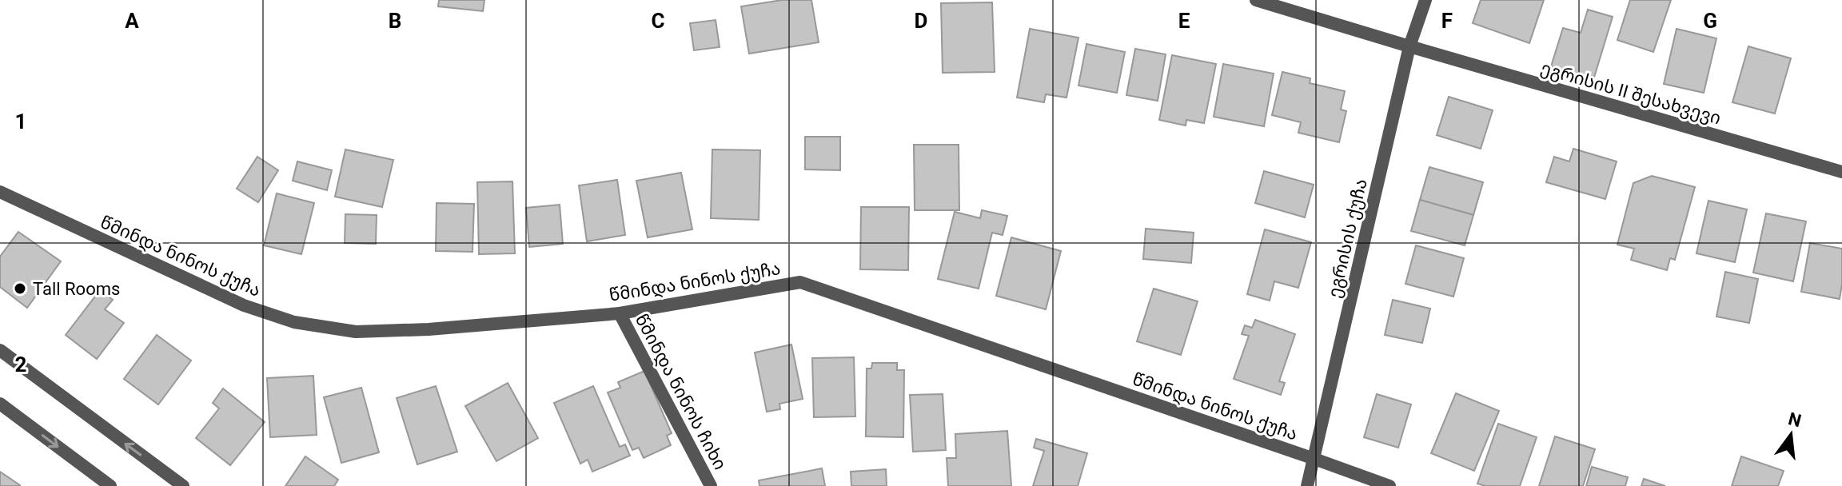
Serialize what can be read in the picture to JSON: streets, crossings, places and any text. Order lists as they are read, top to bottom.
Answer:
{
  "streets": {
    "street": [
      "ეგრისის II შესახვევი",
      "ეგრისის ქუჩა",
      "წმინდა ნინოს ქუჩა",
      "წმინდა ნინოს ჩიხი"
    ]
  },
  "crossings": [
    ["ეგრისის II შესახვევი", "ეგრისის ქუჩა"],
    ["ეგრისის ქუჩა", "წმინდა ნინოს ქუჩა"],
    ["წმინდა ნინოს ქუჩა", "წმინდა ნინოს ჩიხი"]
  ],
  "places": ["Tall Rooms"],
  "north": "top",
  "grid": {
    "columns": [
      "A",
      "B",
      "C",
      "D",
      "E",
      "F",
      "G"
    ],
    "rows": ["1", "2"]
  }
}
